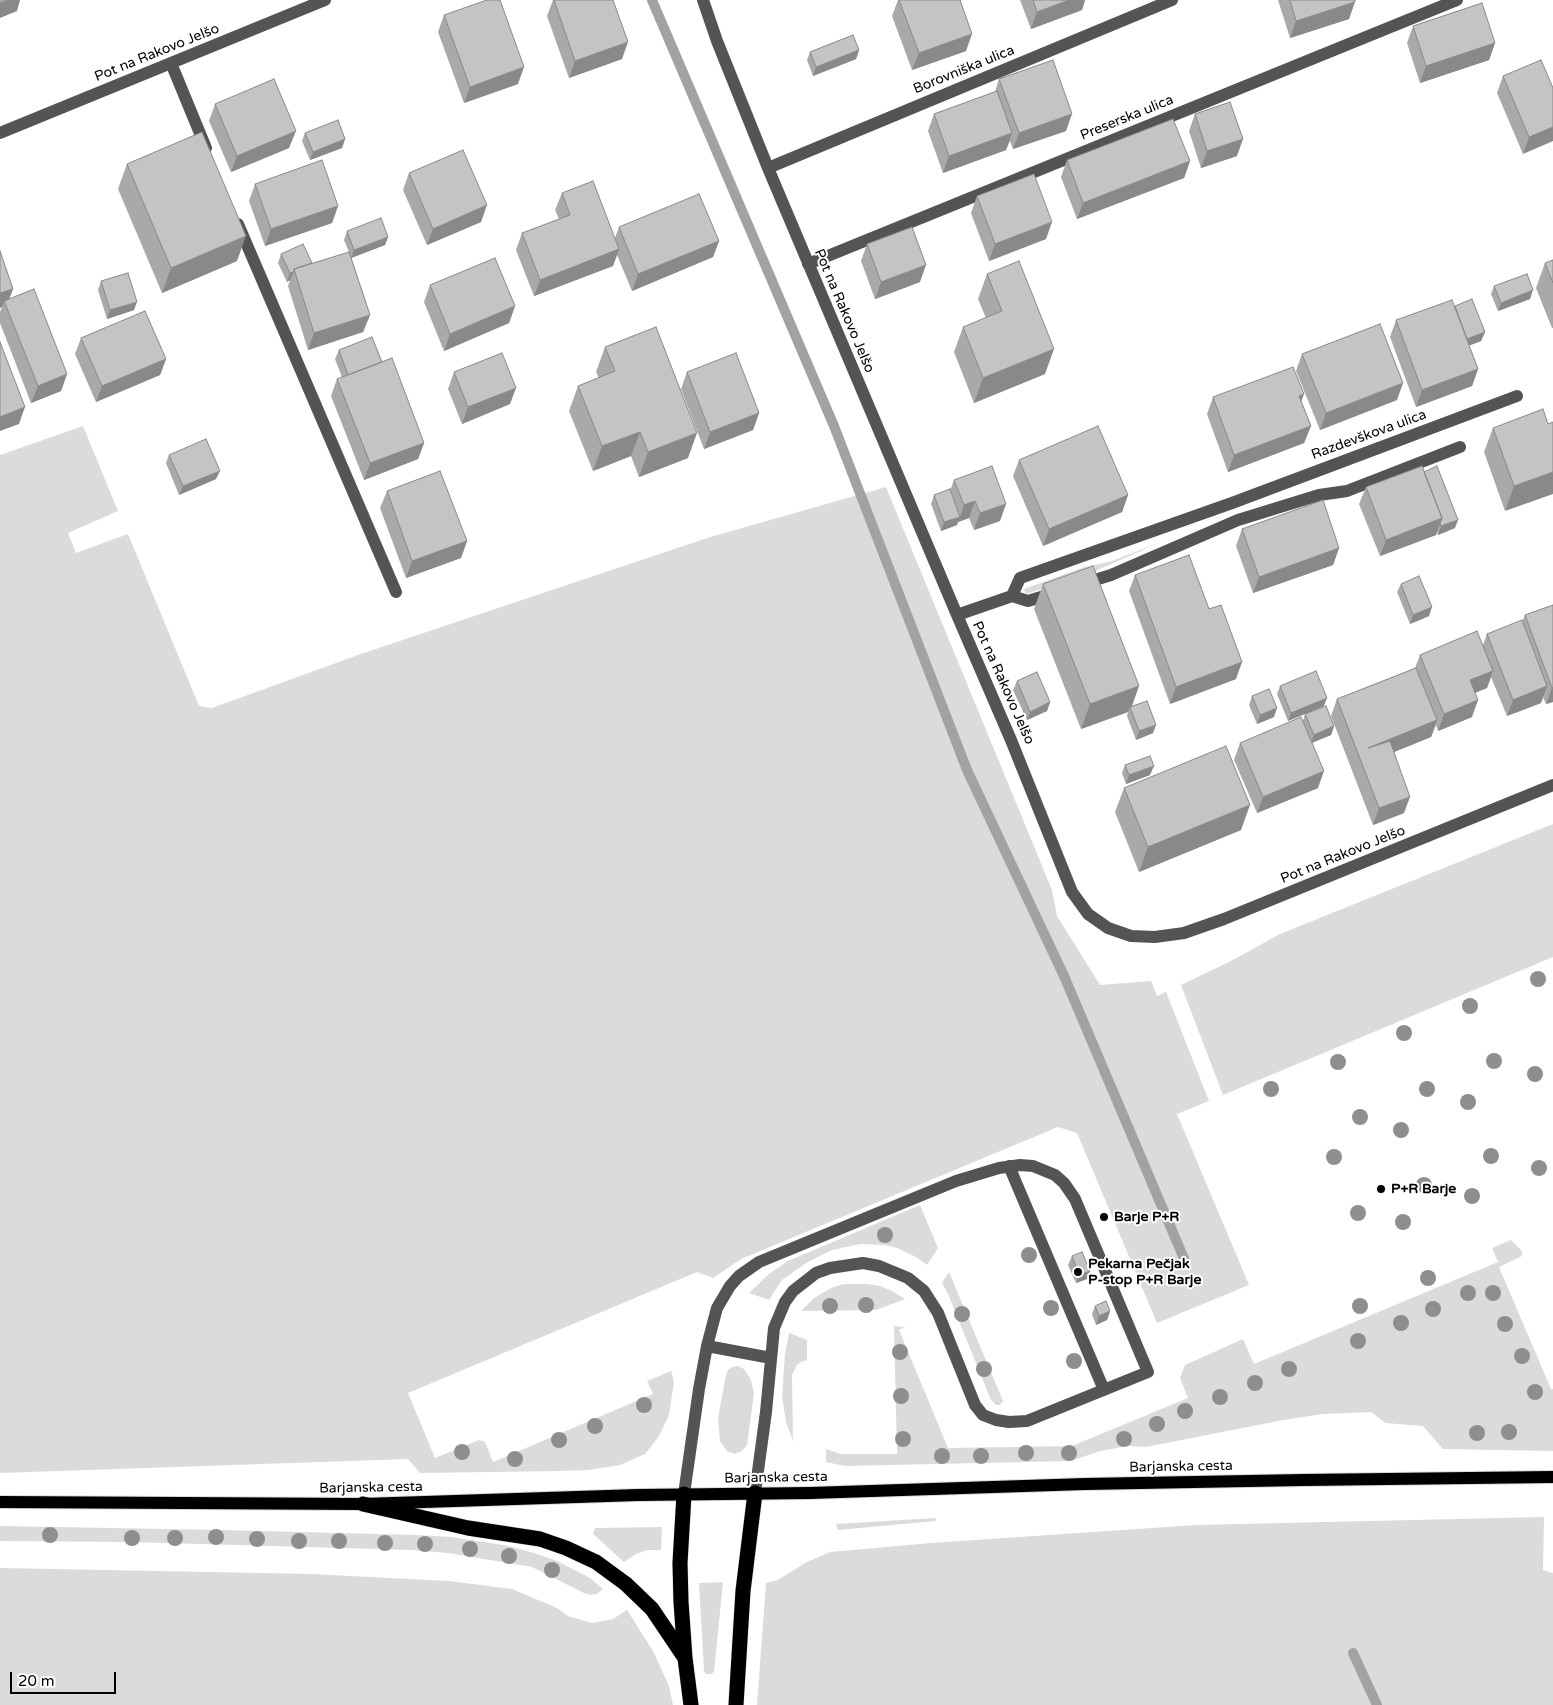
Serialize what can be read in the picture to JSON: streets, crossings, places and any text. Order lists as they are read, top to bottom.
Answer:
{
  "streets": {
    "main road": ["Barjanska cesta"],
    "street": [
      "Pot na Rakovo Jelšo",
      "Borovniška ulica",
      "Preserska ulica",
      "Razdevškova ulica"
    ]
  },
  "crossings": [
    ["Pot na Rakovo Jelšo", "Borovniška ulica"],
    ["Pot na Rakovo Jelšo", "Preserska ulica"]
  ],
  "places": ["P+R Barje", "Barje P+R", "Pekarna Pečjak P-stop P+R Barje"],
  "scale_bar": "20 m"
}
